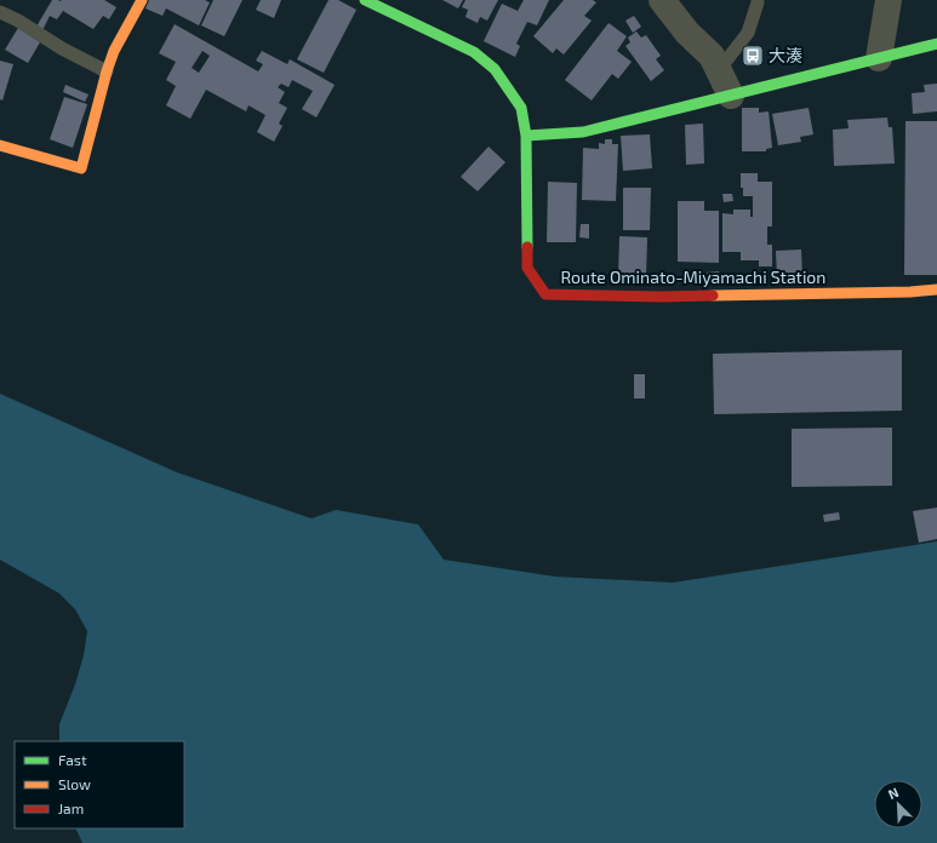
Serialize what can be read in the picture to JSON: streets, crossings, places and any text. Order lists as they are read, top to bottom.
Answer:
{
  "streets": {
    "main road": ["Route Ominato-Miyamachi Station"]
  },
  "places": {
    "bus stop": ["大湊"]
  },
  "legend": ["Fast", "Slow", "Jam"],
  "north": "top left"
}
